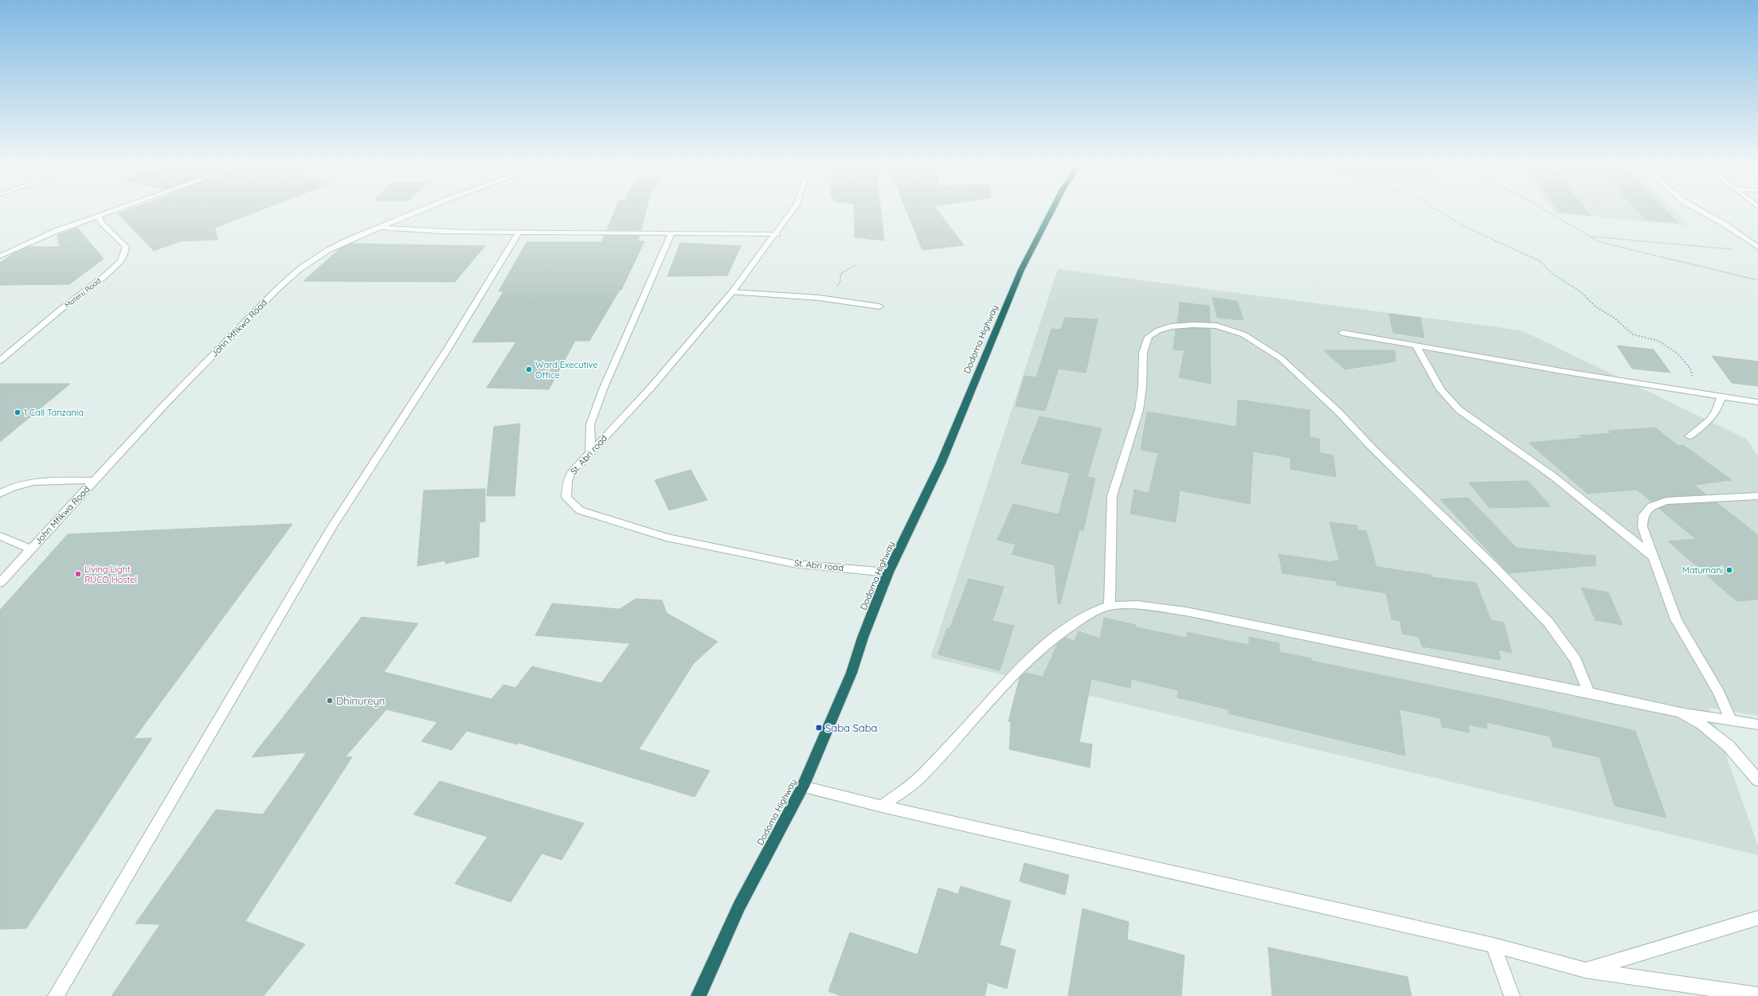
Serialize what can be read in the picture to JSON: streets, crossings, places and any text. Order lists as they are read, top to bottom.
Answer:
{
  "streets": {
    "highway": ["Dodoma Highway"],
    "street": ["Materu Road", "John Mfikwa Road", "St. Abri road"]
  },
  "crossings": [
    ["Dodoma Highway", "St. Abri road"]
  ],
  "places": {
    "other": [
      "Ward Executive Office",
      "1 Call Tanzania",
      "Matumani",
      "Living Light RUCO Hostel",
      "Dhinureyn"
    ],
    "transit": ["Saba Saba"]
  }
}
